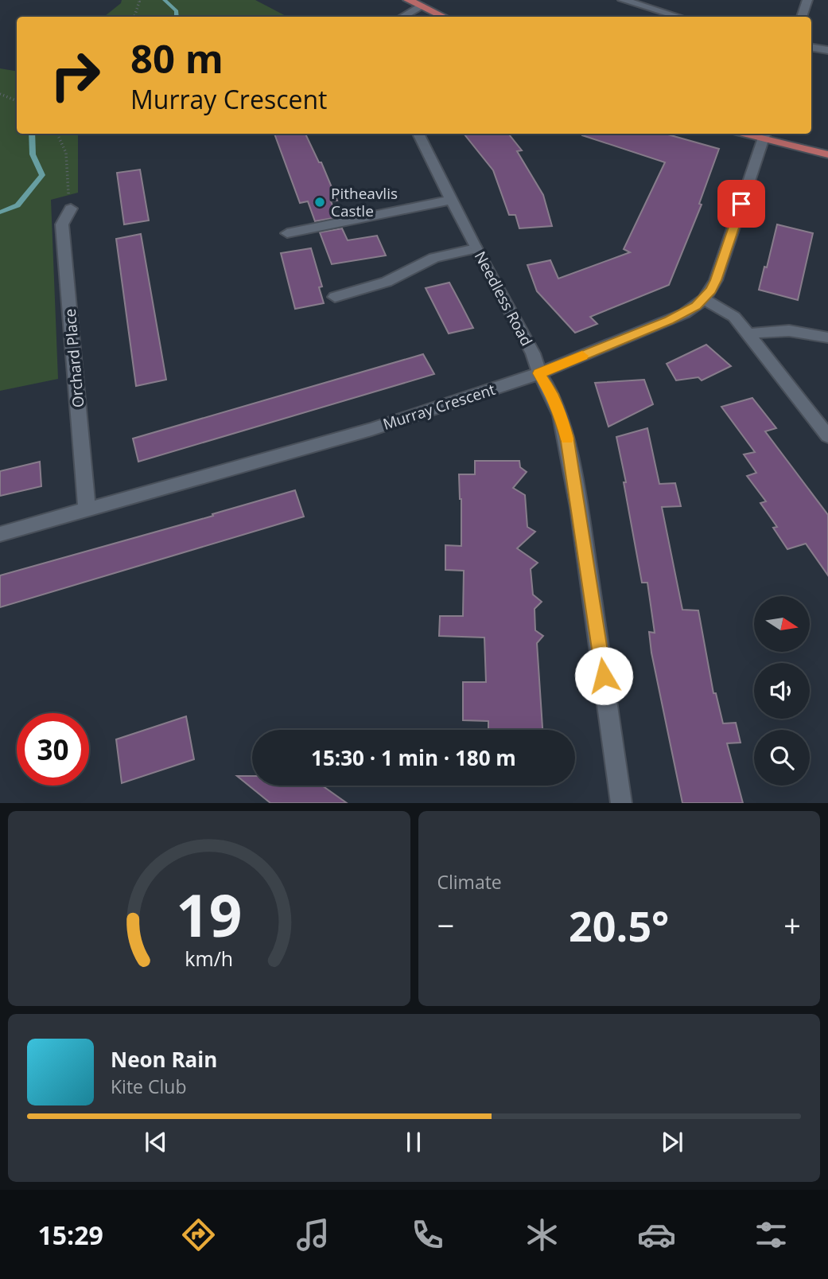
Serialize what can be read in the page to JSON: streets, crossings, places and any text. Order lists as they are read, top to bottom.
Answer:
{
  "streets": {
    "street": ["Needless Road", "Orchard Place", "Murray Crescent"]
  },
  "crossings": [
    ["Needless Road", "Murray Crescent"],
    ["Orchard Place", "Murray Crescent"]
  ],
  "places": ["Pitheavlis Castle"],
  "north": "right",
  "page": {
    "turn": ["80 m", "Murray Crescent"],
    "limit": "30",
    "trip": "15:30 · 1 min · 180 m",
    "tile": "Climate",
    "heat": ["−", "20.5°", "+"],
    "song": ["Neon Rain", "Kite Club"],
    "tabs": "15:29",
    "gauge": ["19", "km/h"]
  }
}
